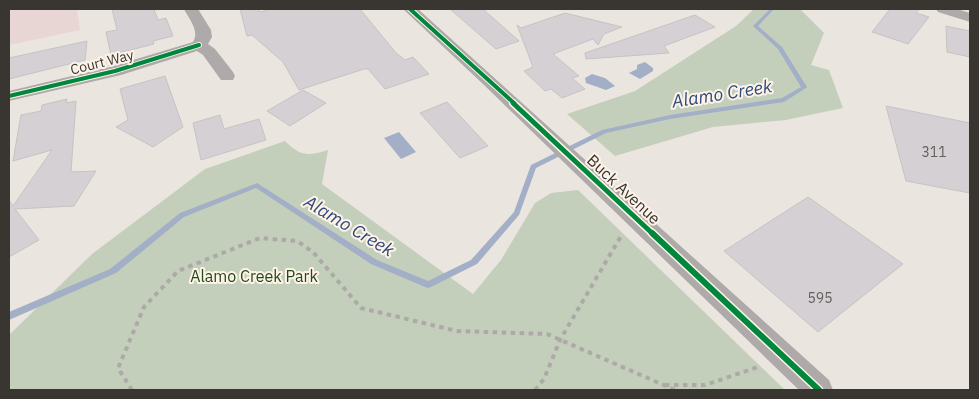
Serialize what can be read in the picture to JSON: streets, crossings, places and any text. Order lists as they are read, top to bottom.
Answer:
{
  "streets": {
    "street": ["Court Way", "Buck Avenue"]
  },
  "water": ["Alamo Creek"],
  "parks": ["Alamo Creek Park"],
  "house_numbers": ["311", "595"]
}
